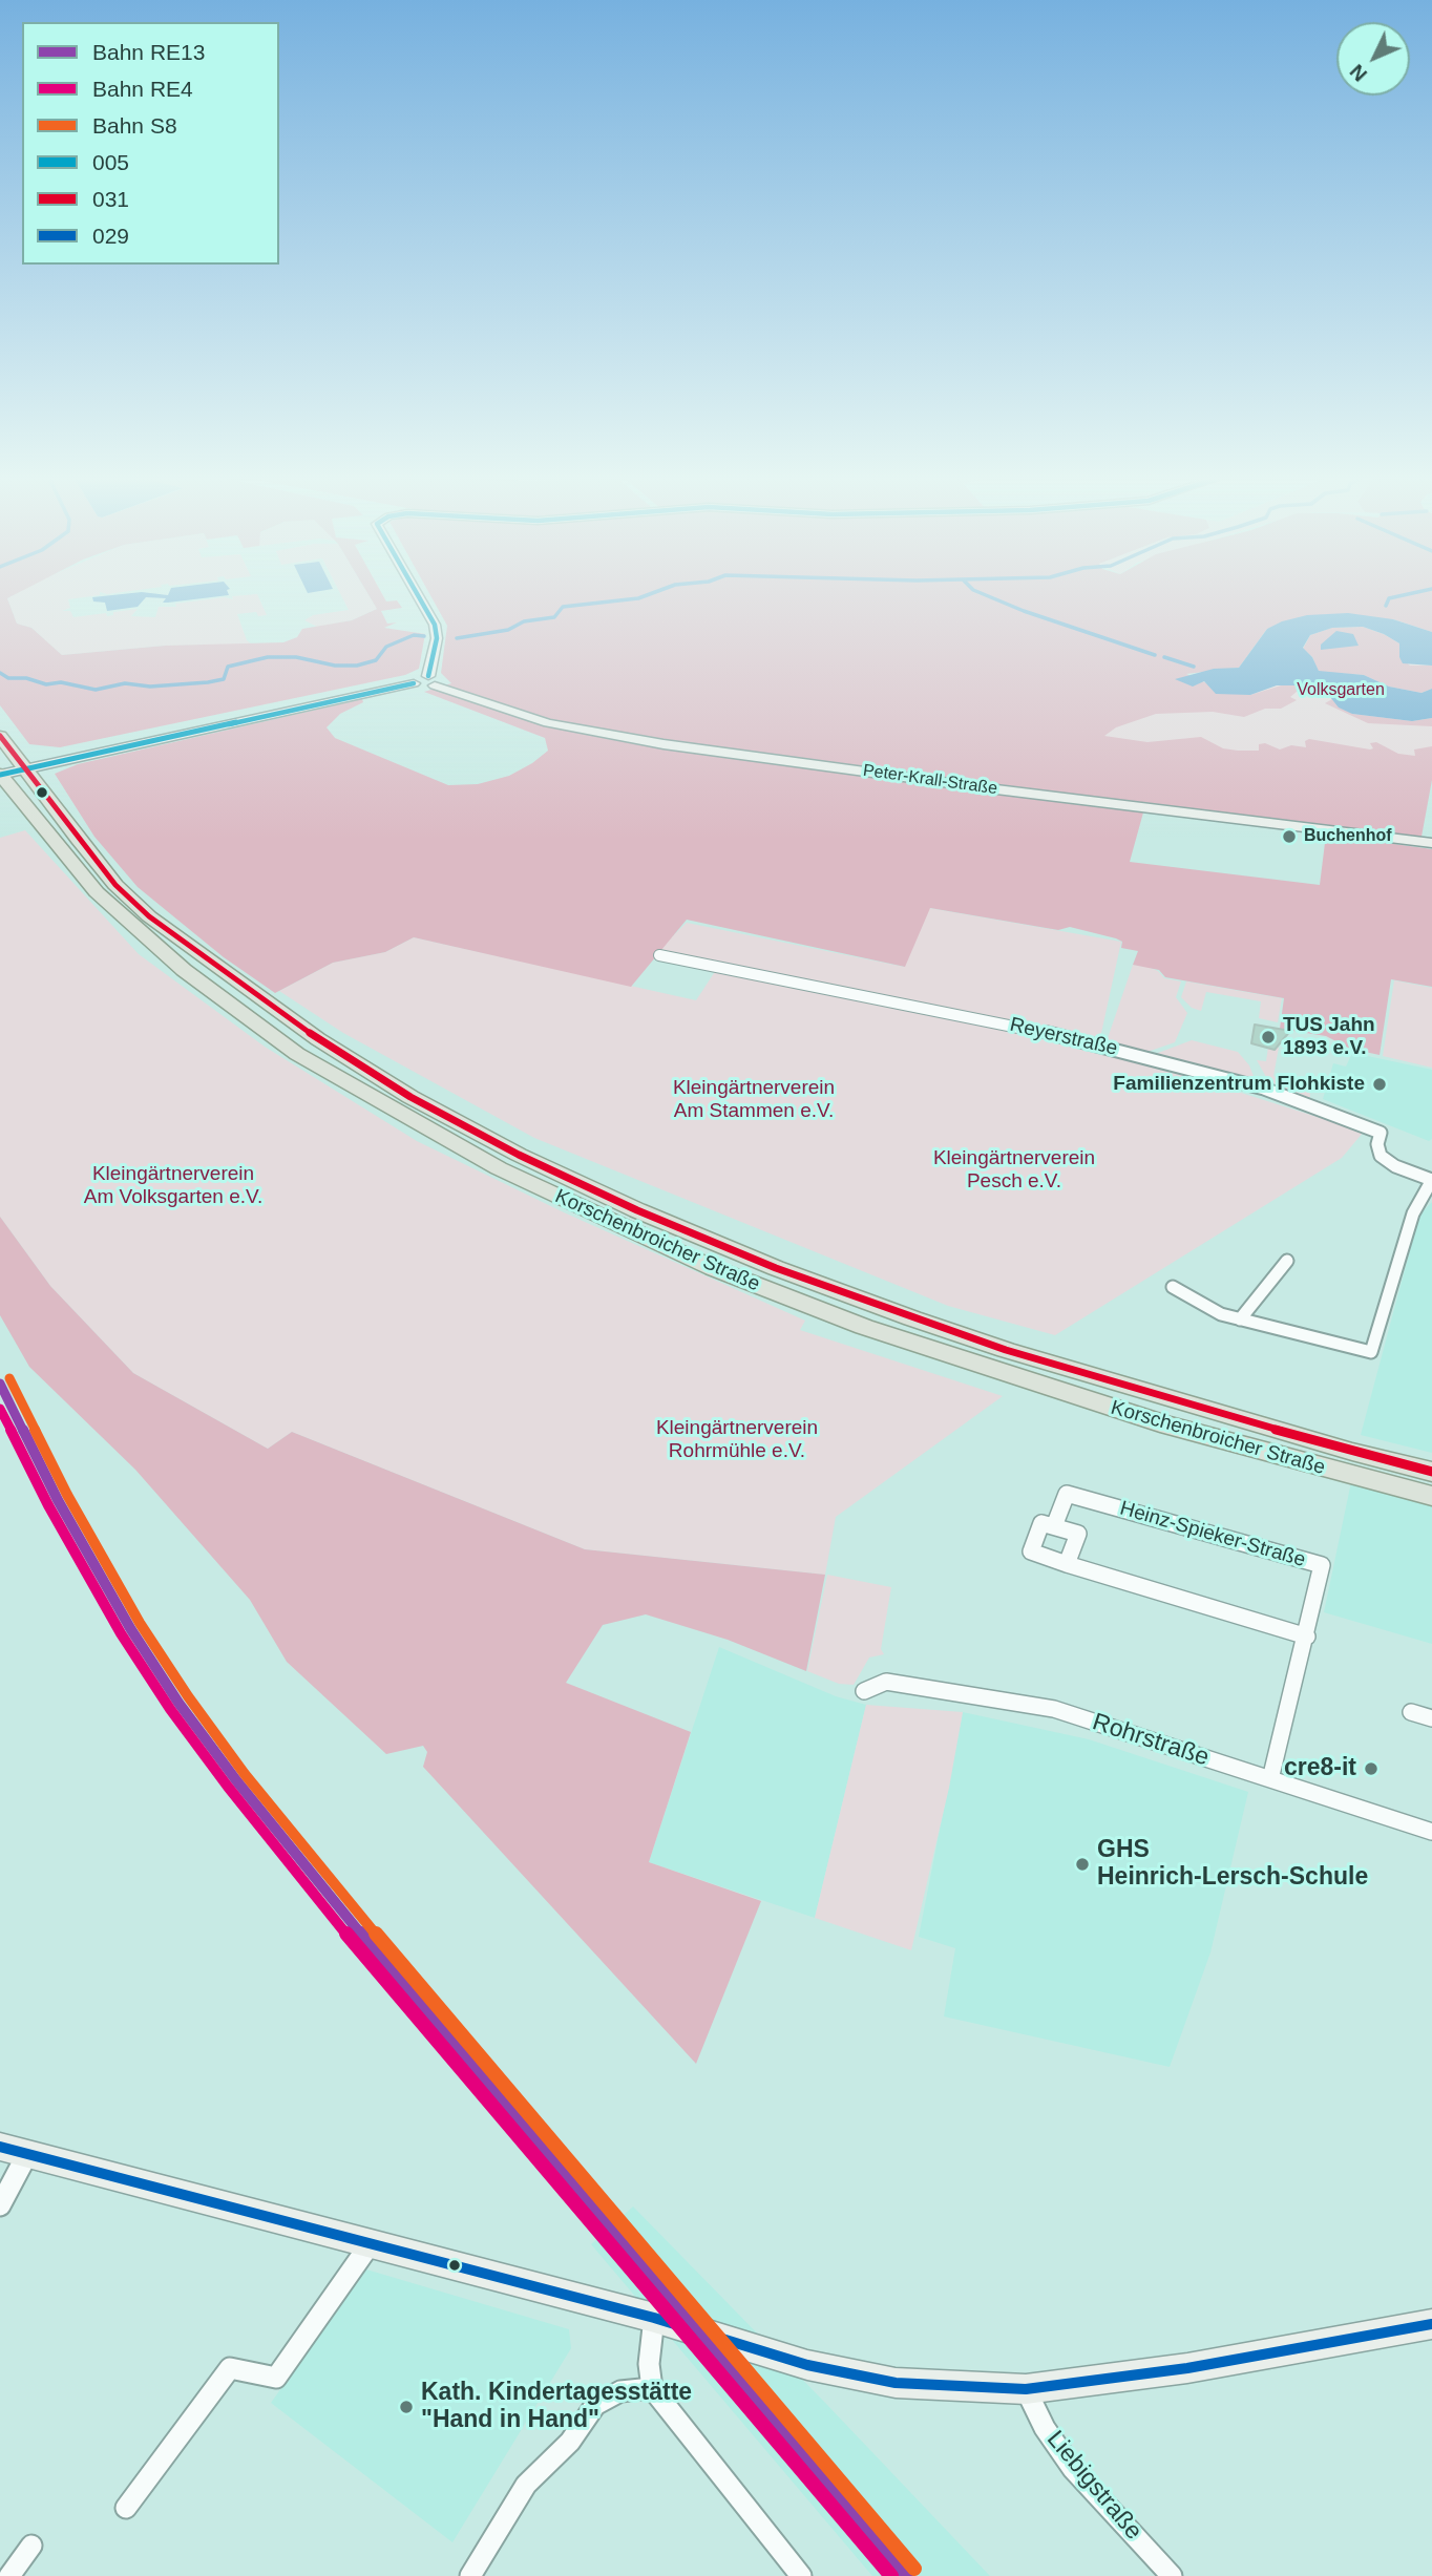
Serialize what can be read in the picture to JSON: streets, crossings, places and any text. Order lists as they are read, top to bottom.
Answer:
{
  "streets": {
    "main road": ["Korschenbroicher Straße"],
    "street": [
      "Peter-Krall-Straße",
      "Reyerstraße",
      "Heinz-Spieker-Straße",
      "Rohrstraße",
      "Liebigstraße"
    ]
  },
  "crossings": [
    ["Peter-Krall-Straße", "Korschenbroicher Straße"],
    ["Heinz-Spieker-Straße", "Rohrstraße"]
  ],
  "parks": [
    "Volksgarten",
    "Kleingärtnerverein Am Stammen e.V.",
    "Kleingärtnerverein Pesch e.V.",
    "Kleingärtnerverein Am Volksgarten e.V.",
    "Kleingärtnerverein Rohrmühle e.V."
  ],
  "places": [
    "Buchenhof",
    "TUS Jahn 1893 e.V.",
    "Familienzentrum Flohkiste",
    "cre8-it",
    "GHS Heinrich-Lersch-Schule",
    "Kath. Kindertagesstätte \"Hand in Hand\""
  ],
  "lines": [
    "transit line 005",
    "transit line 031",
    "rail line S8",
    "rail line RE13",
    "rail line RE4",
    "transit line 029"
  ],
  "legend": [
    "Bahn RE13",
    "Bahn RE4",
    "Bahn S8",
    "005",
    "031",
    "029"
  ],
  "north": "bottom left"
}
